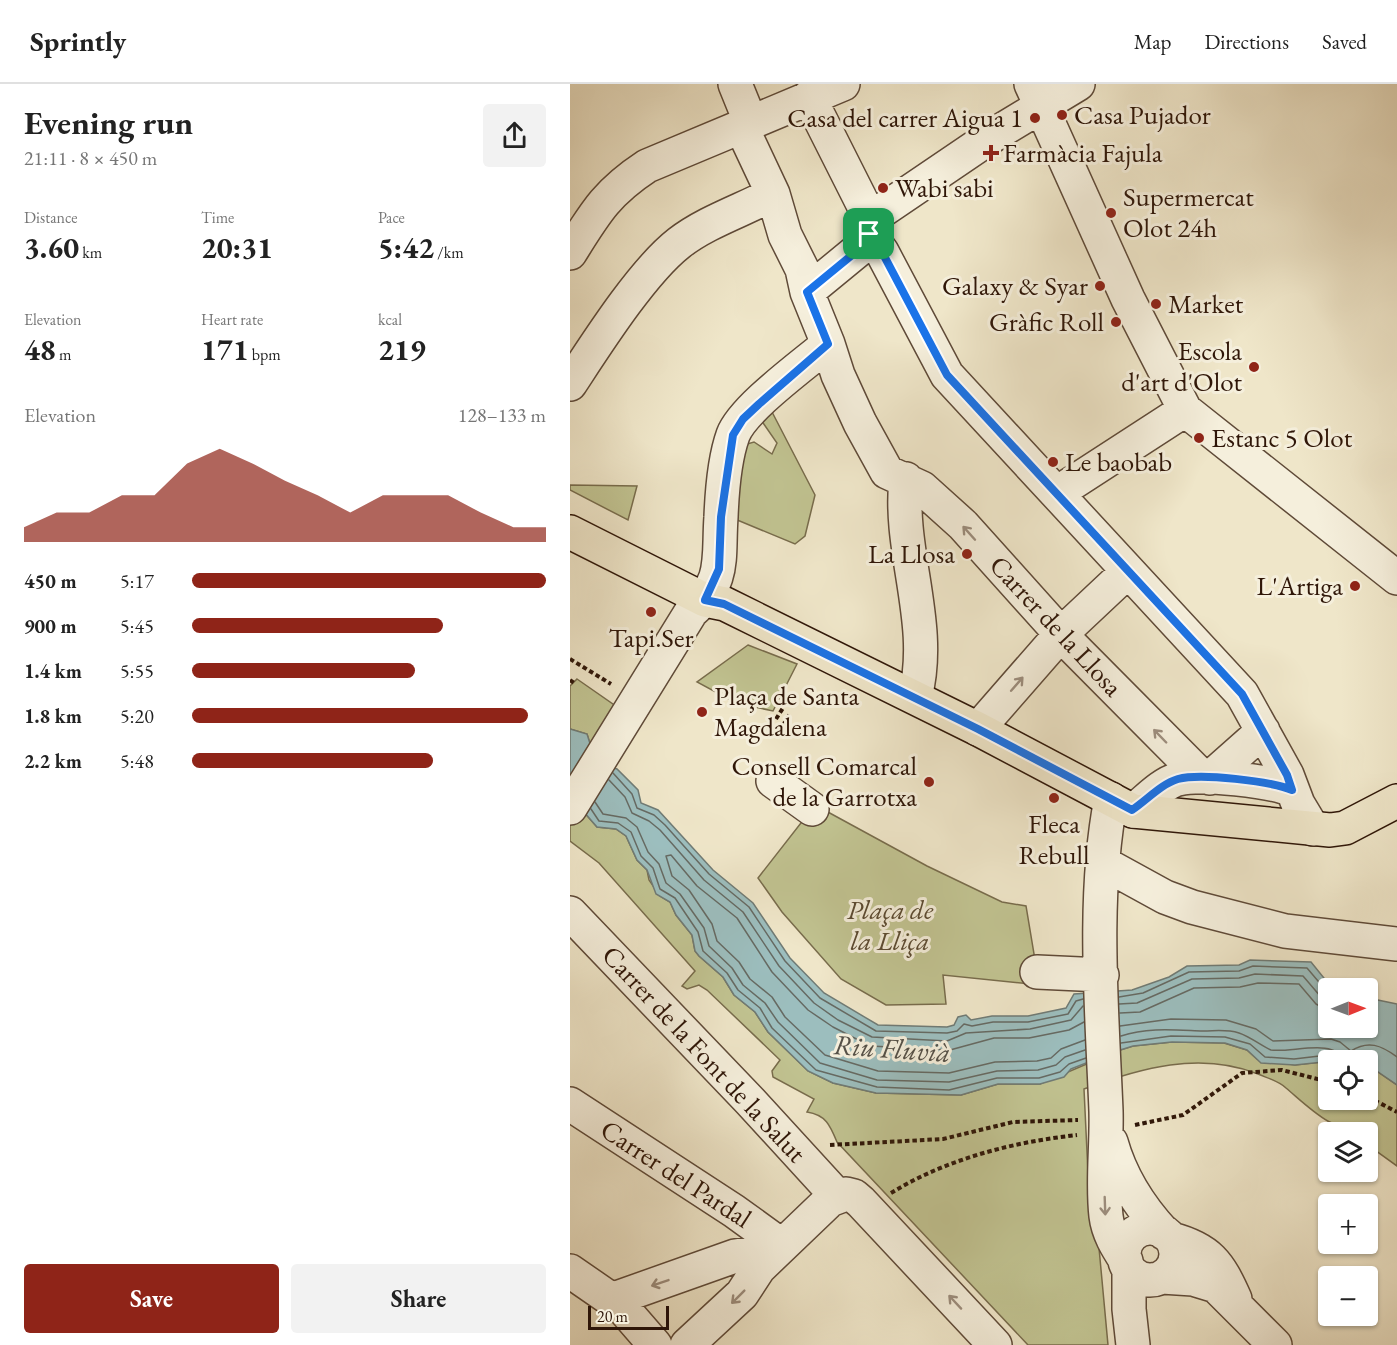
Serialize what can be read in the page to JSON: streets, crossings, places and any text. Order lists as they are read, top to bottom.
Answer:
{
  "streets": {
    "street": ["Carrer de la Llosa", "Carrer de la Font de la Salut", "Carrer del Pardal"]
  },
  "water": ["Riu Fluvià"],
  "parks": ["Plaça de la Lliça"],
  "places": {
    "other": [
      "Casa Pujador",
      "Casa del carrer Aigua 1",
      "Wabi sabi",
      "Supermercat Olot 24h",
      "Galaxy & Syar",
      "Market",
      "Gràfic Roll",
      "Escola d'art d'Olot",
      "Estanc 5 Olot",
      "Le baobab",
      "La Llosa",
      "L'Artiga",
      "Tapi.Ser",
      "Plaça de Santa Magdalena",
      "Consell Comarcal de la Garrotxa",
      "Fleca Rebull"
    ],
    "health": ["Farmàcia Fajula"]
  },
  "scale_bar": "20 m",
  "north": "right",
  "page": {
    "header": "Sprintly",
    "nav": ["Map", "Directions", "Saved"],
    "heading": ["Evening run", "21:11 · 8 × 450 m"],
    "stats": [
      ["Distance", "3.60 km"],
      ["Time", "20:31"],
      ["Pace", "5:42 /km"],
      ["Elevation", "48 m"],
      ["Heart rate", "171 bpm"],
      ["kcal", "219"]
    ],
    "chart": ["Elevation", "128–133 m"],
    "list": [
      {
        "name": "450 m",
        "note": "5:17"
      },
      {
        "name": "900 m",
        "note": "5:45"
      },
      {
        "name": "1.4 km",
        "note": "5:55"
      },
      {
        "name": "1.8 km",
        "note": "5:20"
      },
      {
        "name": "2.2 km",
        "note": "5:48"
      }
    ],
    "map_buttons": ["+", "−"],
    "buttons": ["Save", "Share"],
    "scale": "20 m"
  }
}
